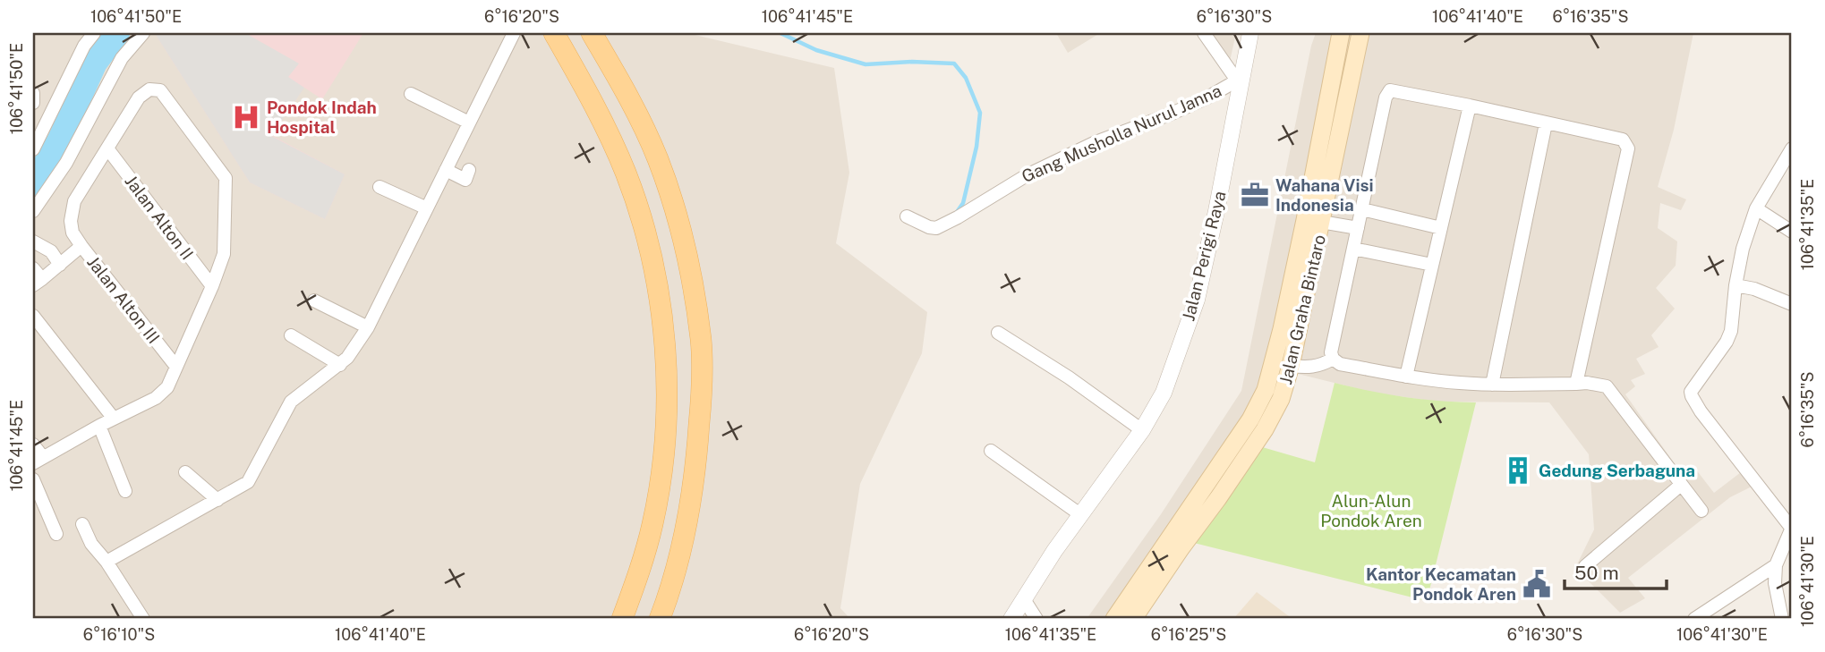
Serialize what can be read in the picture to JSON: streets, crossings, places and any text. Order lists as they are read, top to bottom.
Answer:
{
  "streets": {
    "main road": ["Jalan Graha Bintaro"],
    "street": [
      "Gang Musholla Nurul Janna",
      "Jalan Alton II",
      "Jalan Perigi Raya",
      "Jalan Alton III"
    ]
  },
  "crossings": [
    ["Gang Musholla Nurul Janna", "Jalan Perigi Raya"],
    ["Jalan Alton II", "Jalan Alton III"]
  ],
  "parks": ["Alun-Alun Pondok Aren"],
  "places": {
    "hospital": ["Pondok Indah Hospital"],
    "office": ["Wahana Visi Indonesia"],
    "building": ["Gedung Serbaguna"],
    "public building": ["Kantor Kecamatan Pondok Aren"]
  },
  "scale_bar": "50 m",
  "coordinates": [
    "106°41'50\"E",
    "6°16'20\"S",
    "106°41'45\"E",
    "6°16'30\"S",
    "106°41'40\"E",
    "6°16'35\"S",
    "106°41'35\"E",
    "106°41'30\"E",
    "6°16'10\"S",
    "6°16'25\"S"
  ]
}
